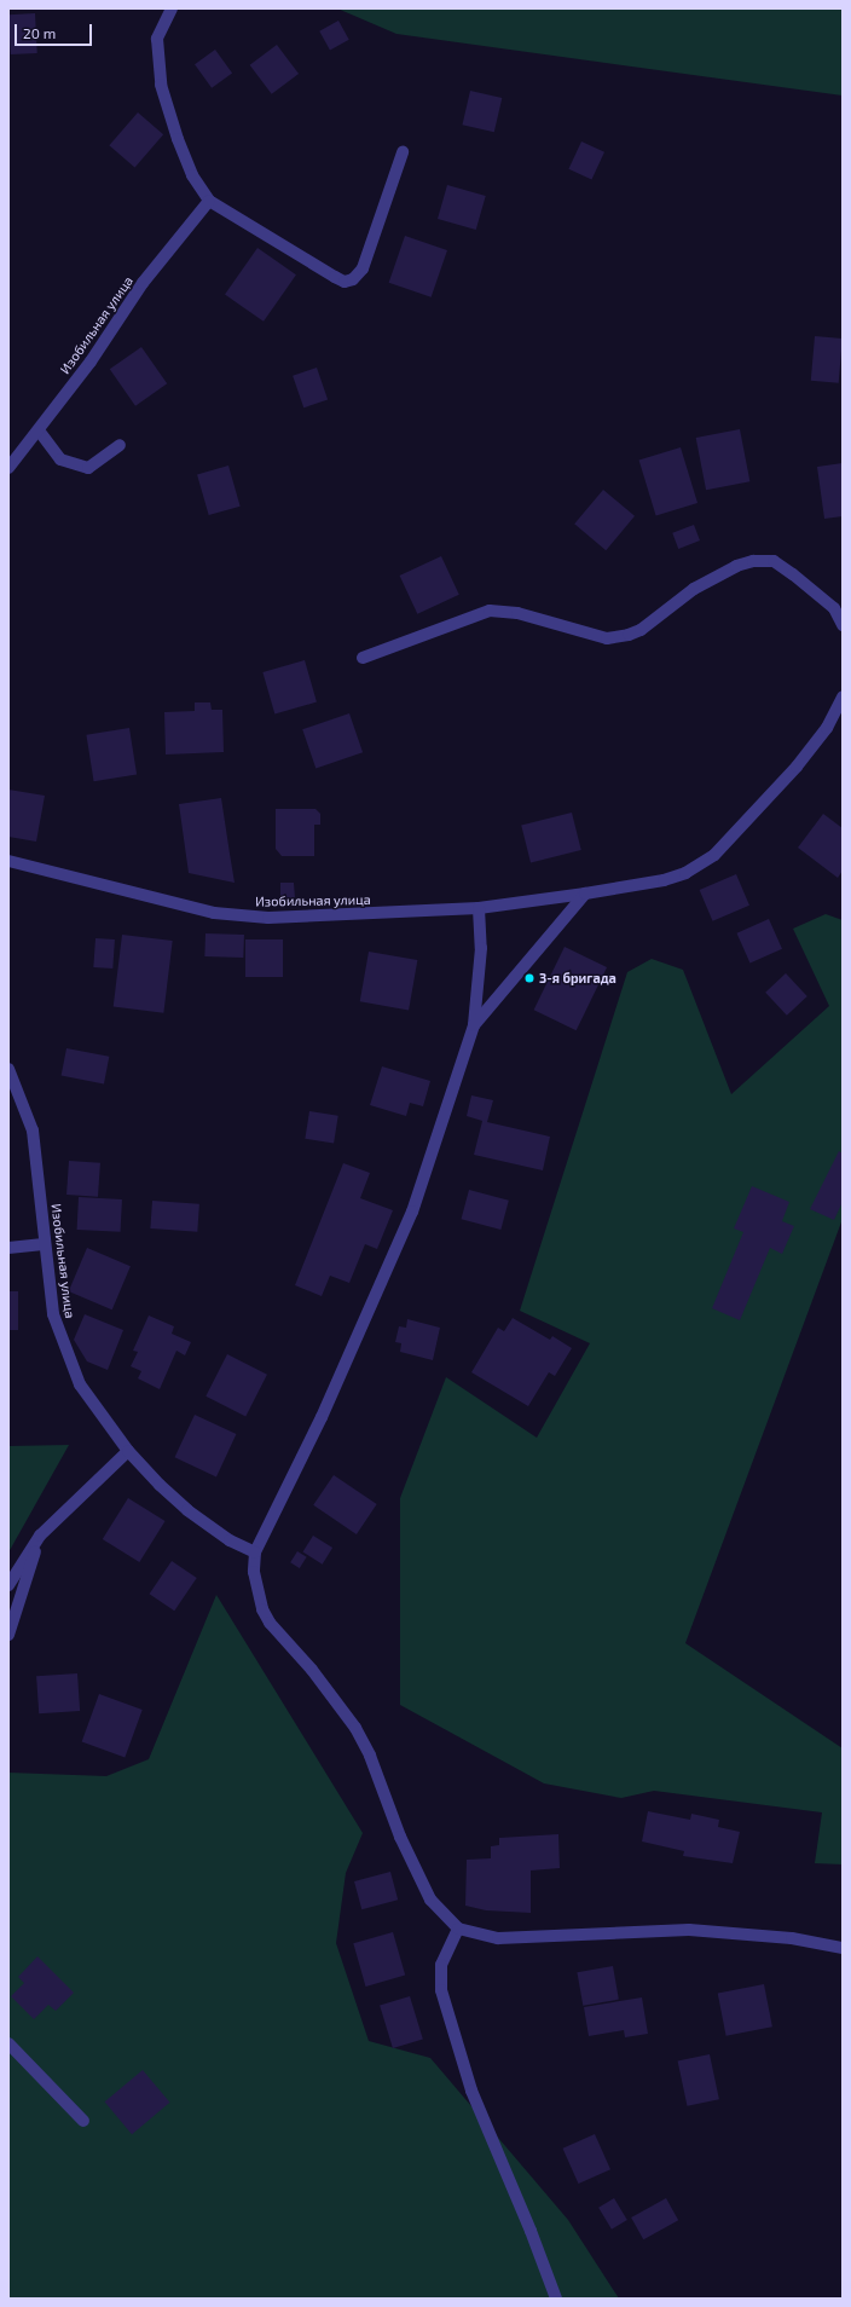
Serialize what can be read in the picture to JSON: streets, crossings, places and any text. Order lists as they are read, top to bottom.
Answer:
{
  "streets": {
    "street": ["Изобильная улица"]
  },
  "places": ["3-я бригада"],
  "scale_bar": "20 m"
}
